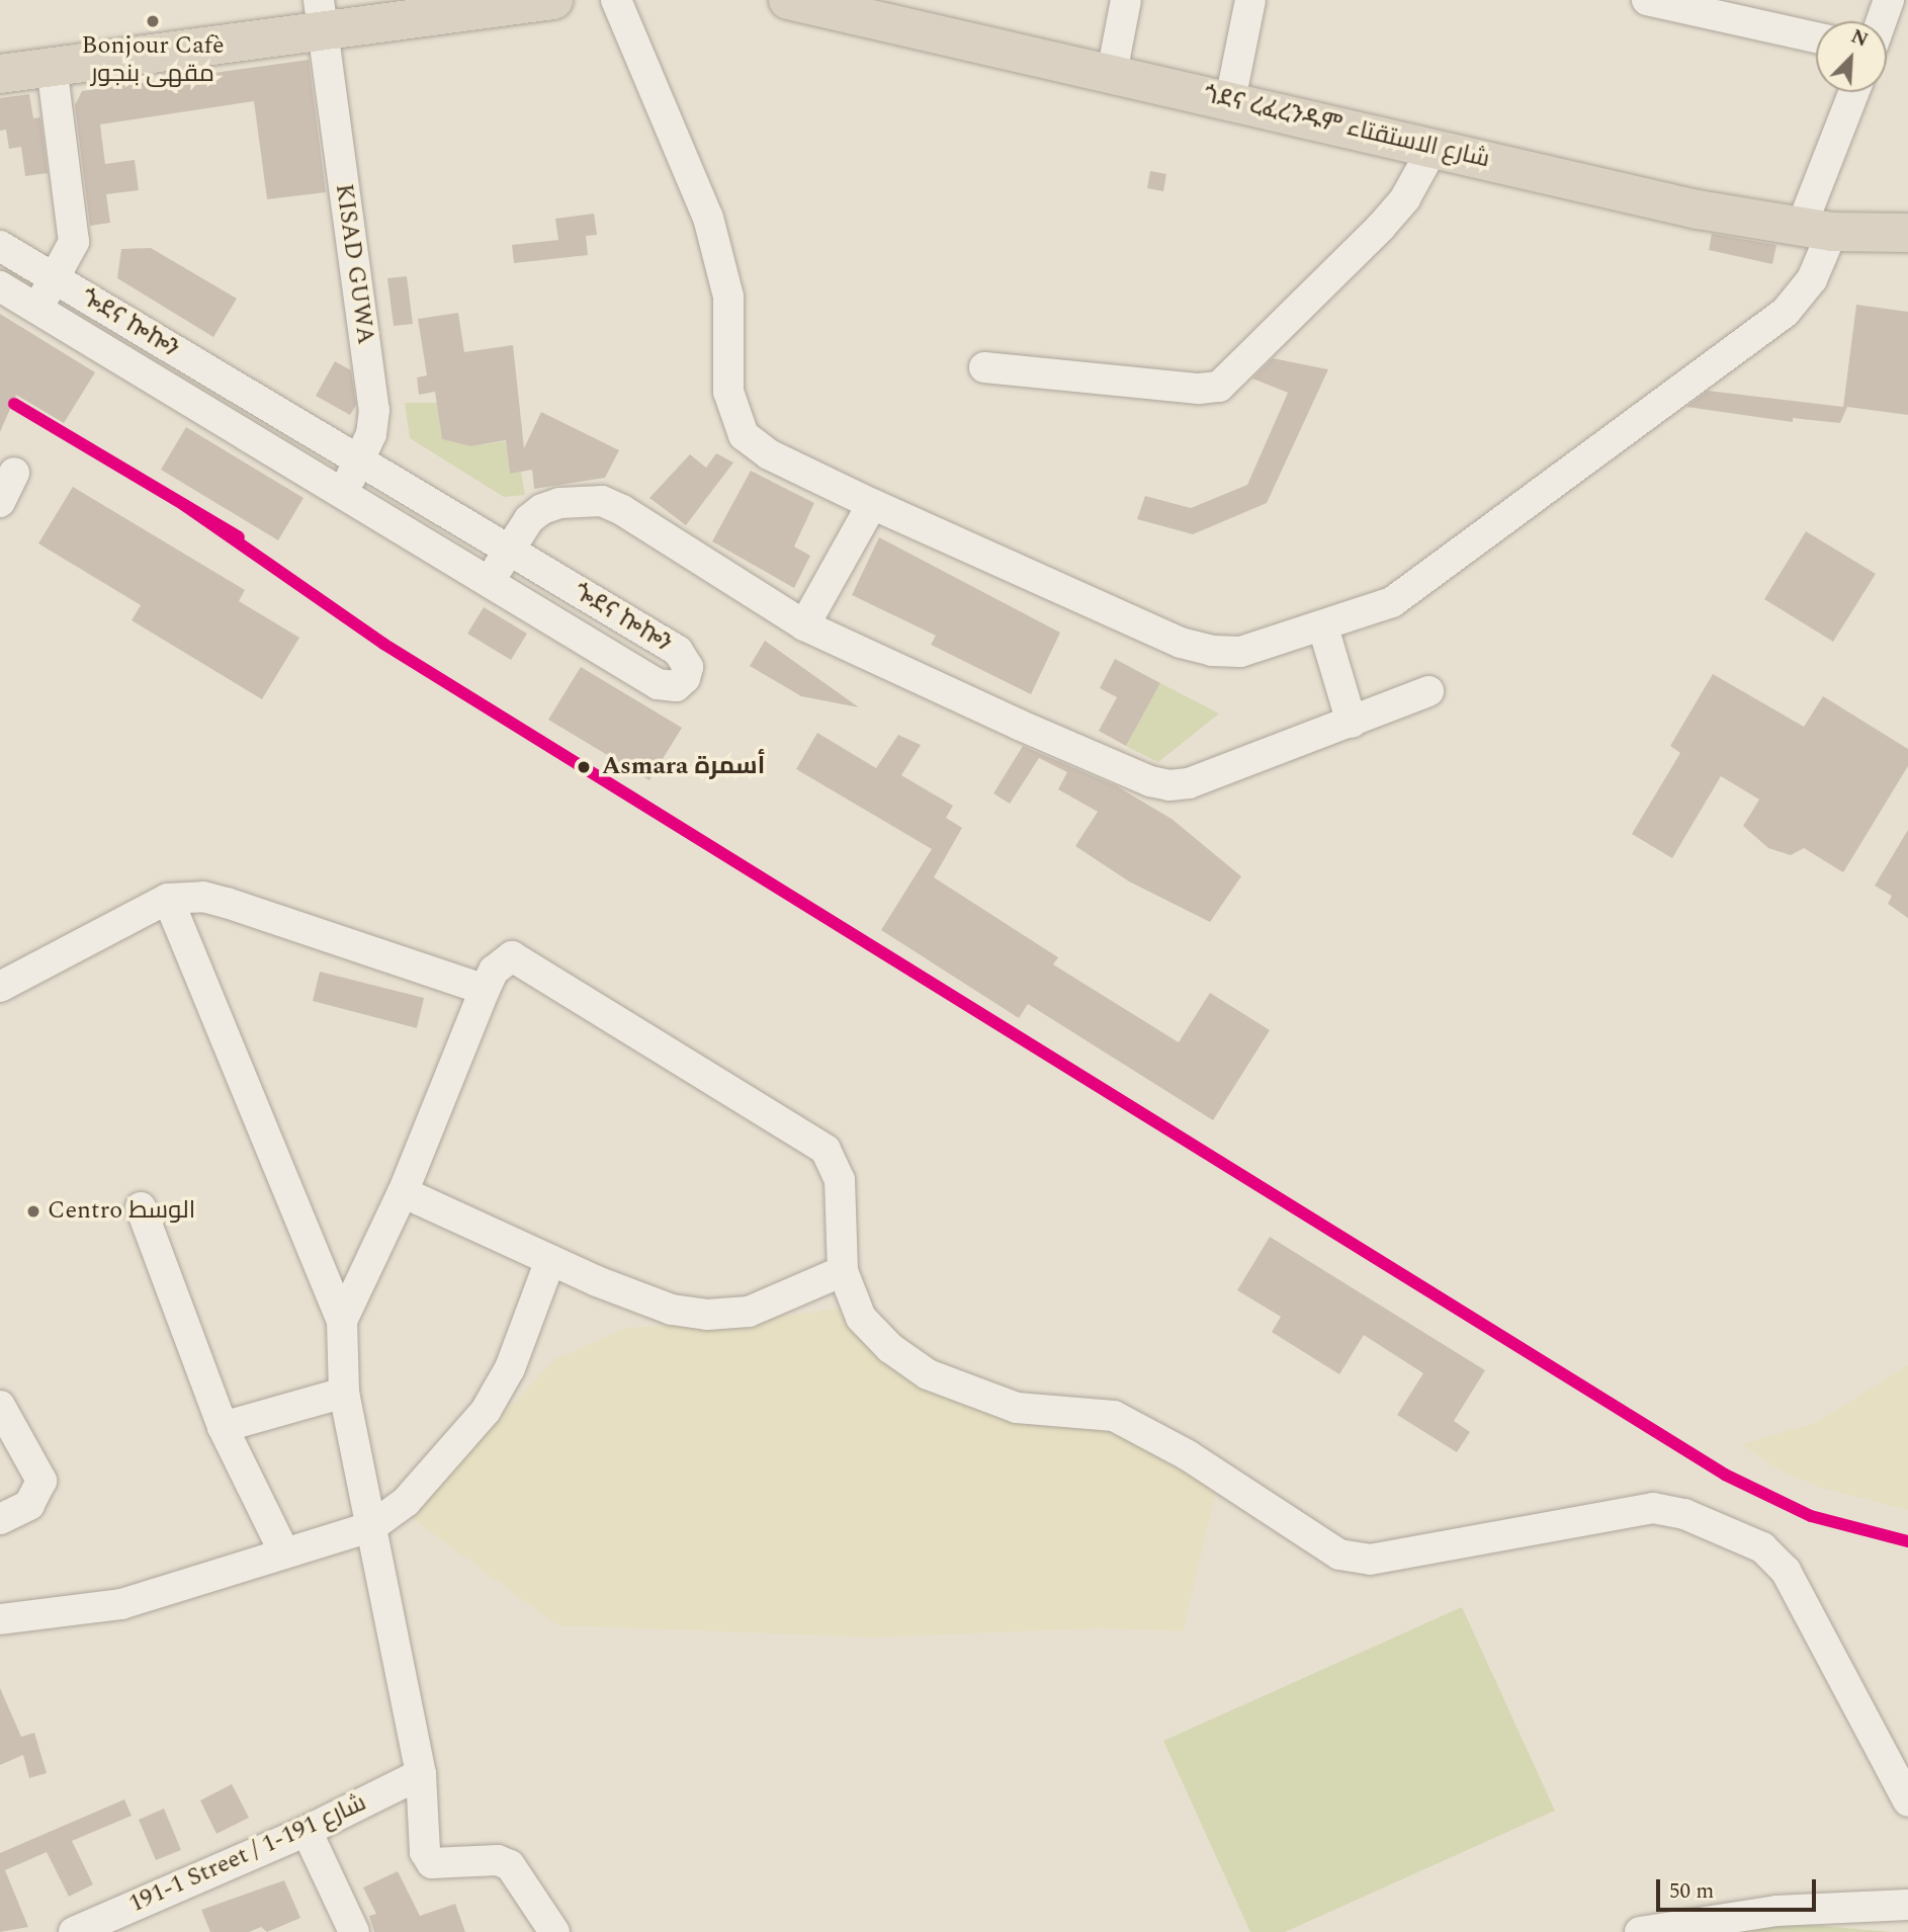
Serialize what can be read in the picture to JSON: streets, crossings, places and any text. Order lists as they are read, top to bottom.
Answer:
{
  "streets": {
    "highway": ["ጎደና ረፈረንዱም شارع الاستقتاء"],
    "street": ["KISAD GUWA", "ጐደና ኰኰን", "191-1 Street / شارع 191-1"]
  },
  "crossings": [
    ["KISAD GUWA", "ጐደና ኰኰን"]
  ],
  "places": ["Bonjour Cafè مقهى بنجور", "Asmara أسمرة", "Centro الوسط"],
  "scale_bar": "50 m",
  "north": "top right"
}
